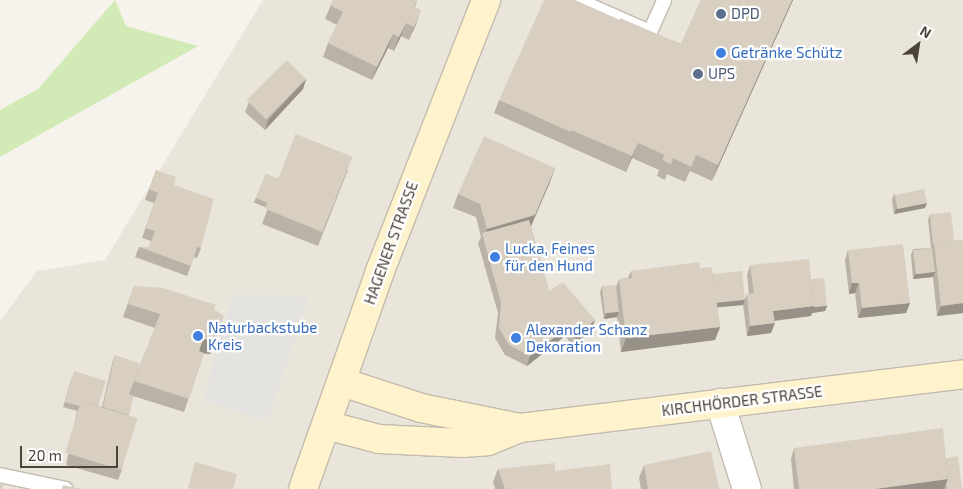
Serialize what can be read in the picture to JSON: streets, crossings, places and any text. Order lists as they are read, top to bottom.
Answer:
{
  "streets": {
    "main road": ["HAGENER STRASSE", "KIRCHHÖRDER STRASSE"]
  },
  "crossings": [
    ["HAGENER STRASSE", "KIRCHHÖRDER STRASSE"]
  ],
  "places": [
    "DPD",
    "Getränke Schütz",
    "UPS",
    "Lucka, Feines für den Hund",
    "Naturbackstube Kreis",
    "Alexander Schanz Dekoration"
  ],
  "scale_bar": "20 m",
  "north": "top right"
}
